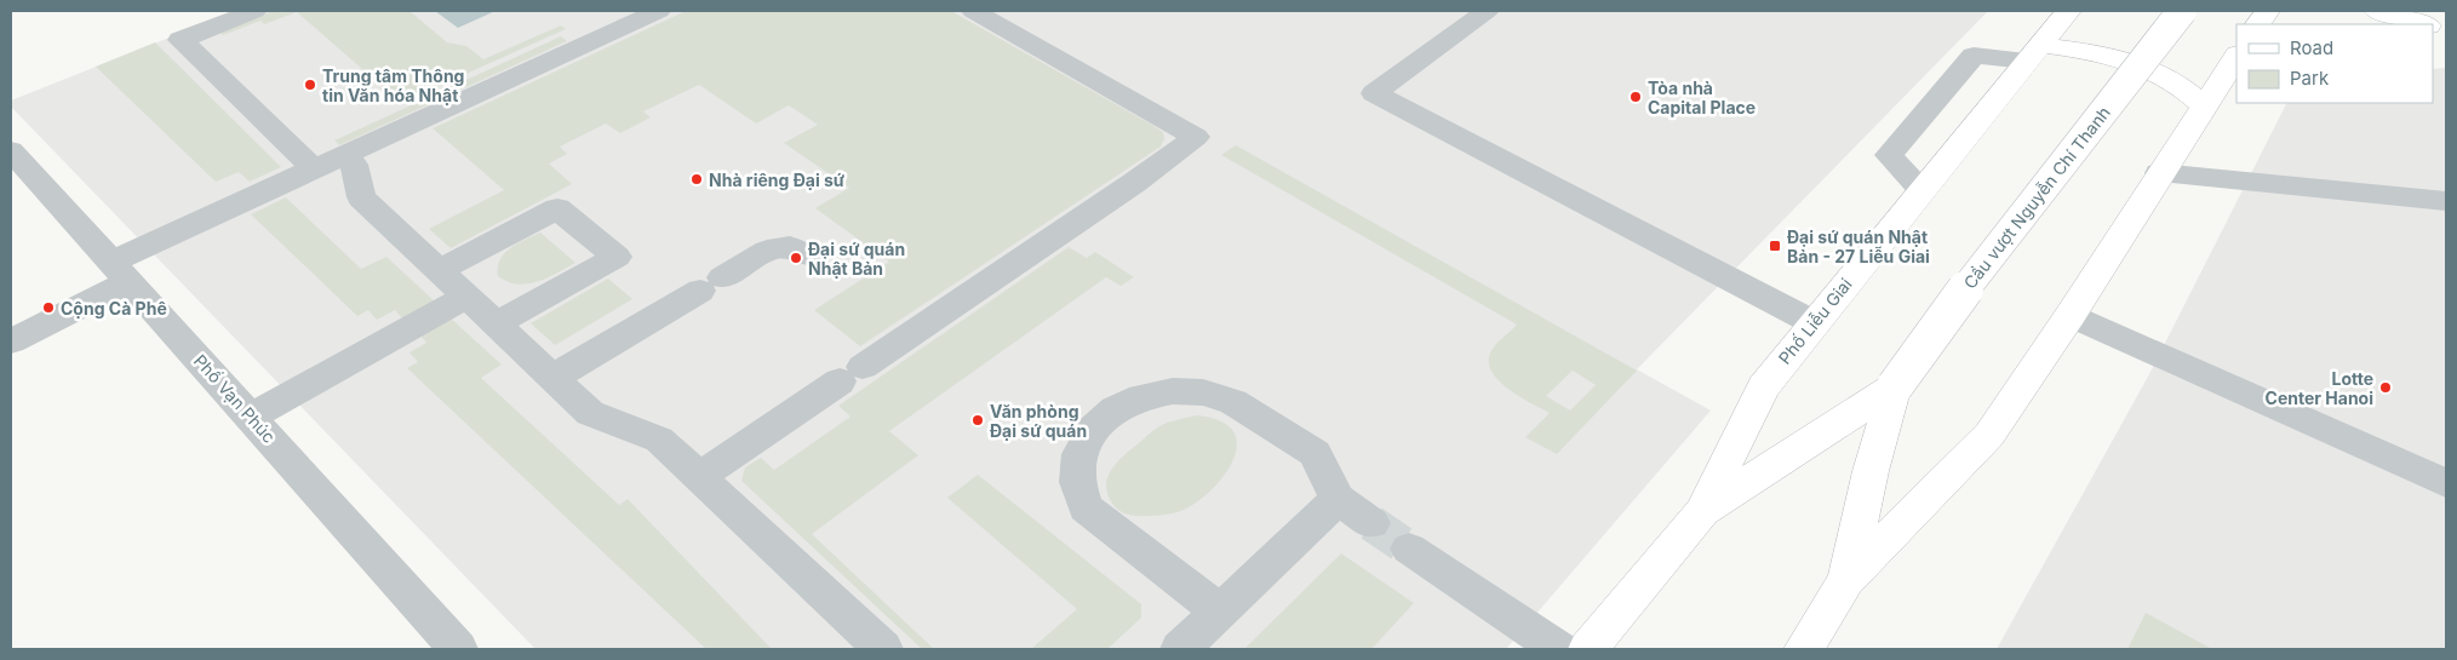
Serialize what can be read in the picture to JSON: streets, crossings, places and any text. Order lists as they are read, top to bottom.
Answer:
{
  "streets": {
    "main road": ["Cầu vượt Nguyễn Chí Thanh", "Phố Liễu Giai"],
    "street": ["Phố Vạn Phúc"]
  },
  "crossings": [
    ["Cầu vượt Nguyễn Chí Thanh", "Phố Liễu Giai"]
  ],
  "places": {
    "other": [
      "Trung tâm Thông tin Văn hóa Nhật",
      "Tòa nhà Capital Place",
      "Nhà riêng Đại sứ",
      "Đại sứ quán Nhật Bản",
      "Cộng Cà Phê",
      "Lotte Center Hanoi",
      "Văn phòng Đại sứ quán"
    ],
    "transit": ["Đại sứ quán Nhật Bản - 27 Liễu Giai"]
  },
  "legend": ["Road", "Park"]
}
